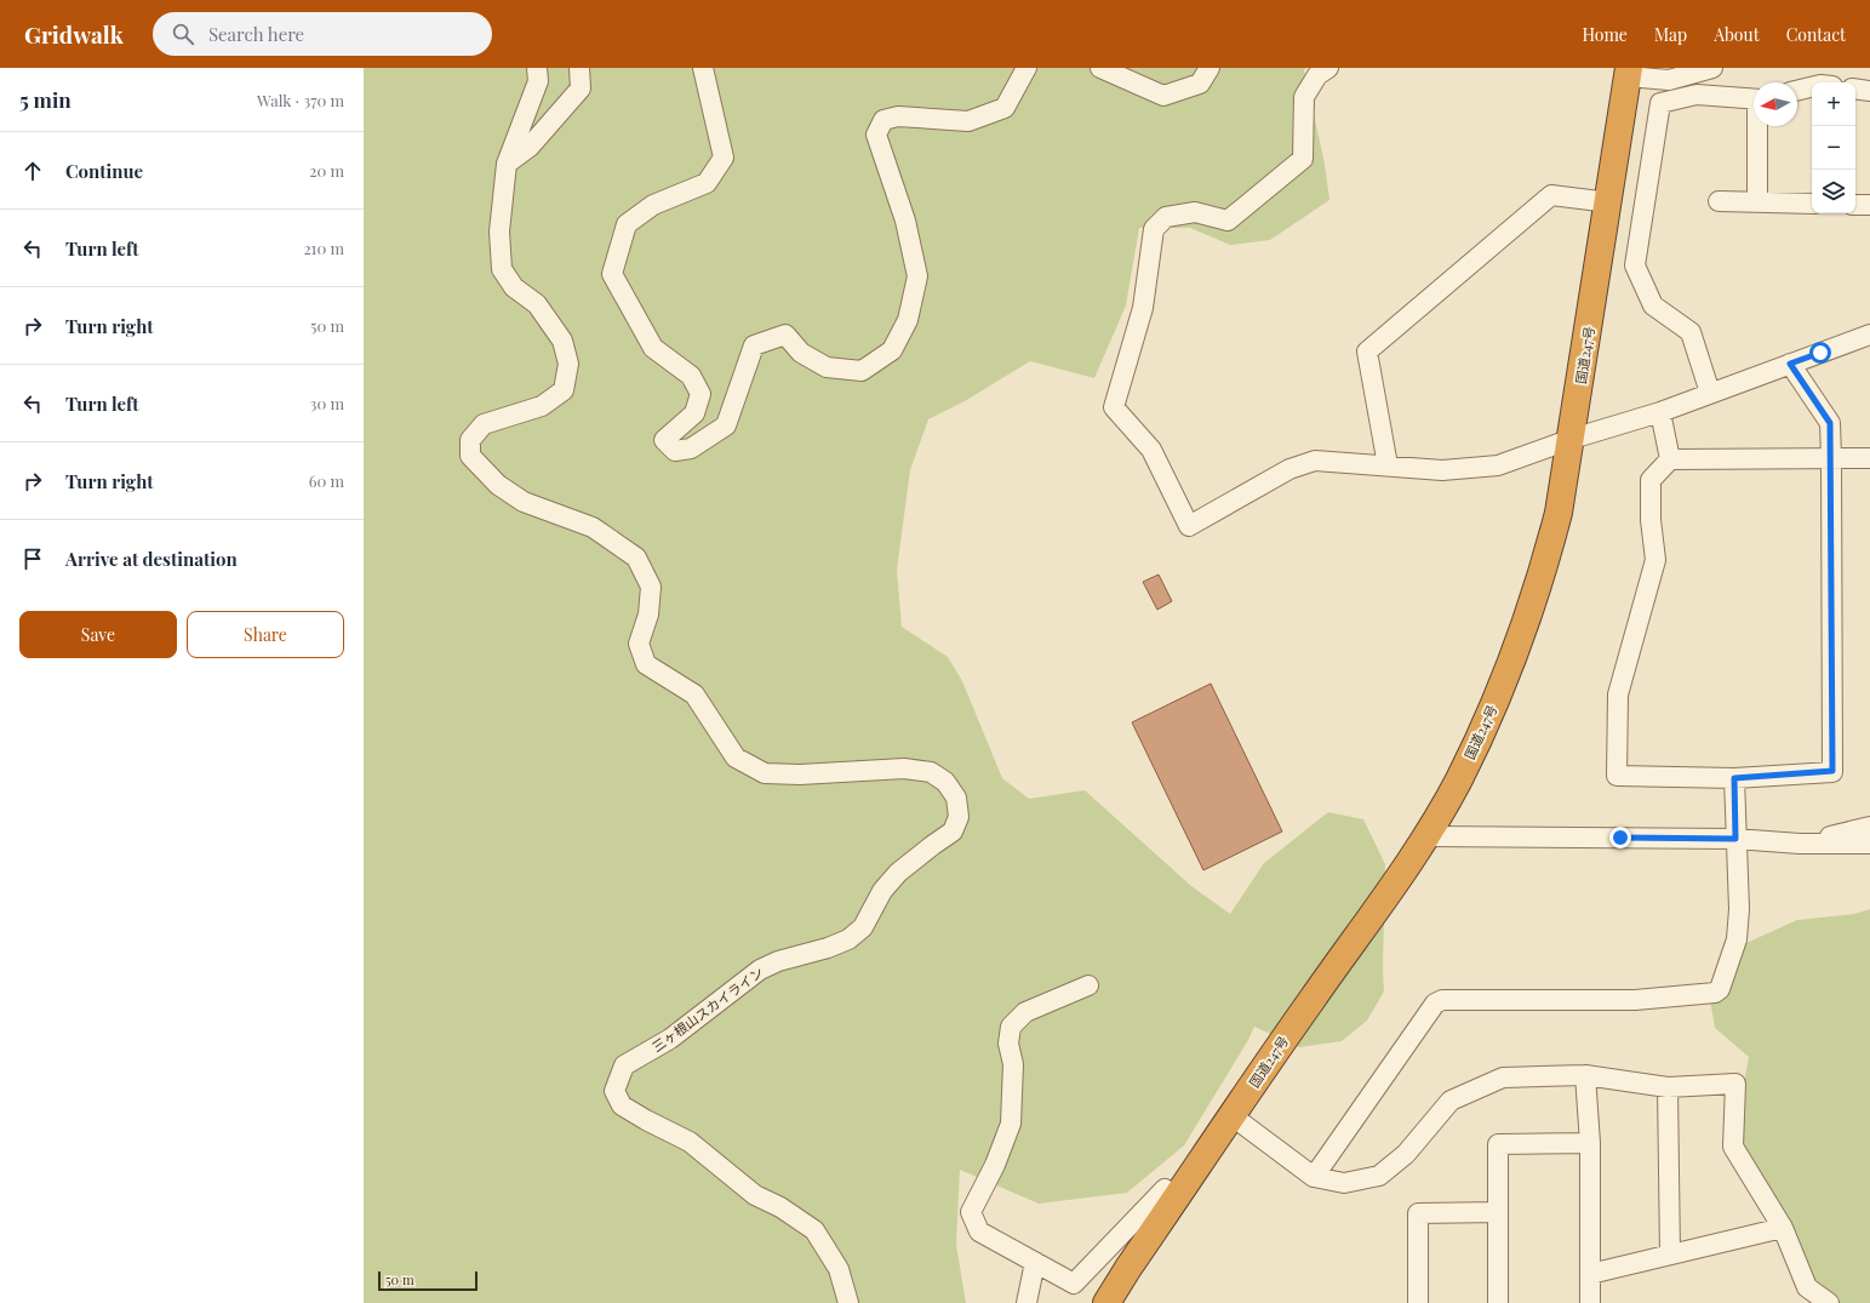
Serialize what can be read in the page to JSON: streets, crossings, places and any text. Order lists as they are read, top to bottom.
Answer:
{
  "streets": {
    "highway": ["国道247号"],
    "street": ["三ヶ根山スカイライン"]
  },
  "scale_bar": "50 m",
  "north": "left",
  "page": {
    "header": "Gridwalk",
    "search": "Search here",
    "nav": [
      "Home",
      "Map",
      "About",
      "Contact"
    ],
    "heading": ["5 min", "Walk · 370 m"],
    "map_buttons": ["+", "−"],
    "list": [
      ["Continue", "20 m"],
      ["Turn left", "210 m"],
      ["Turn right", "50 m"],
      ["Turn left", "30 m"],
      ["Turn right", "60 m"],
      "Arrive at destination"
    ],
    "buttons": ["Save", "Share"],
    "scale": "50 m"
  }
}
